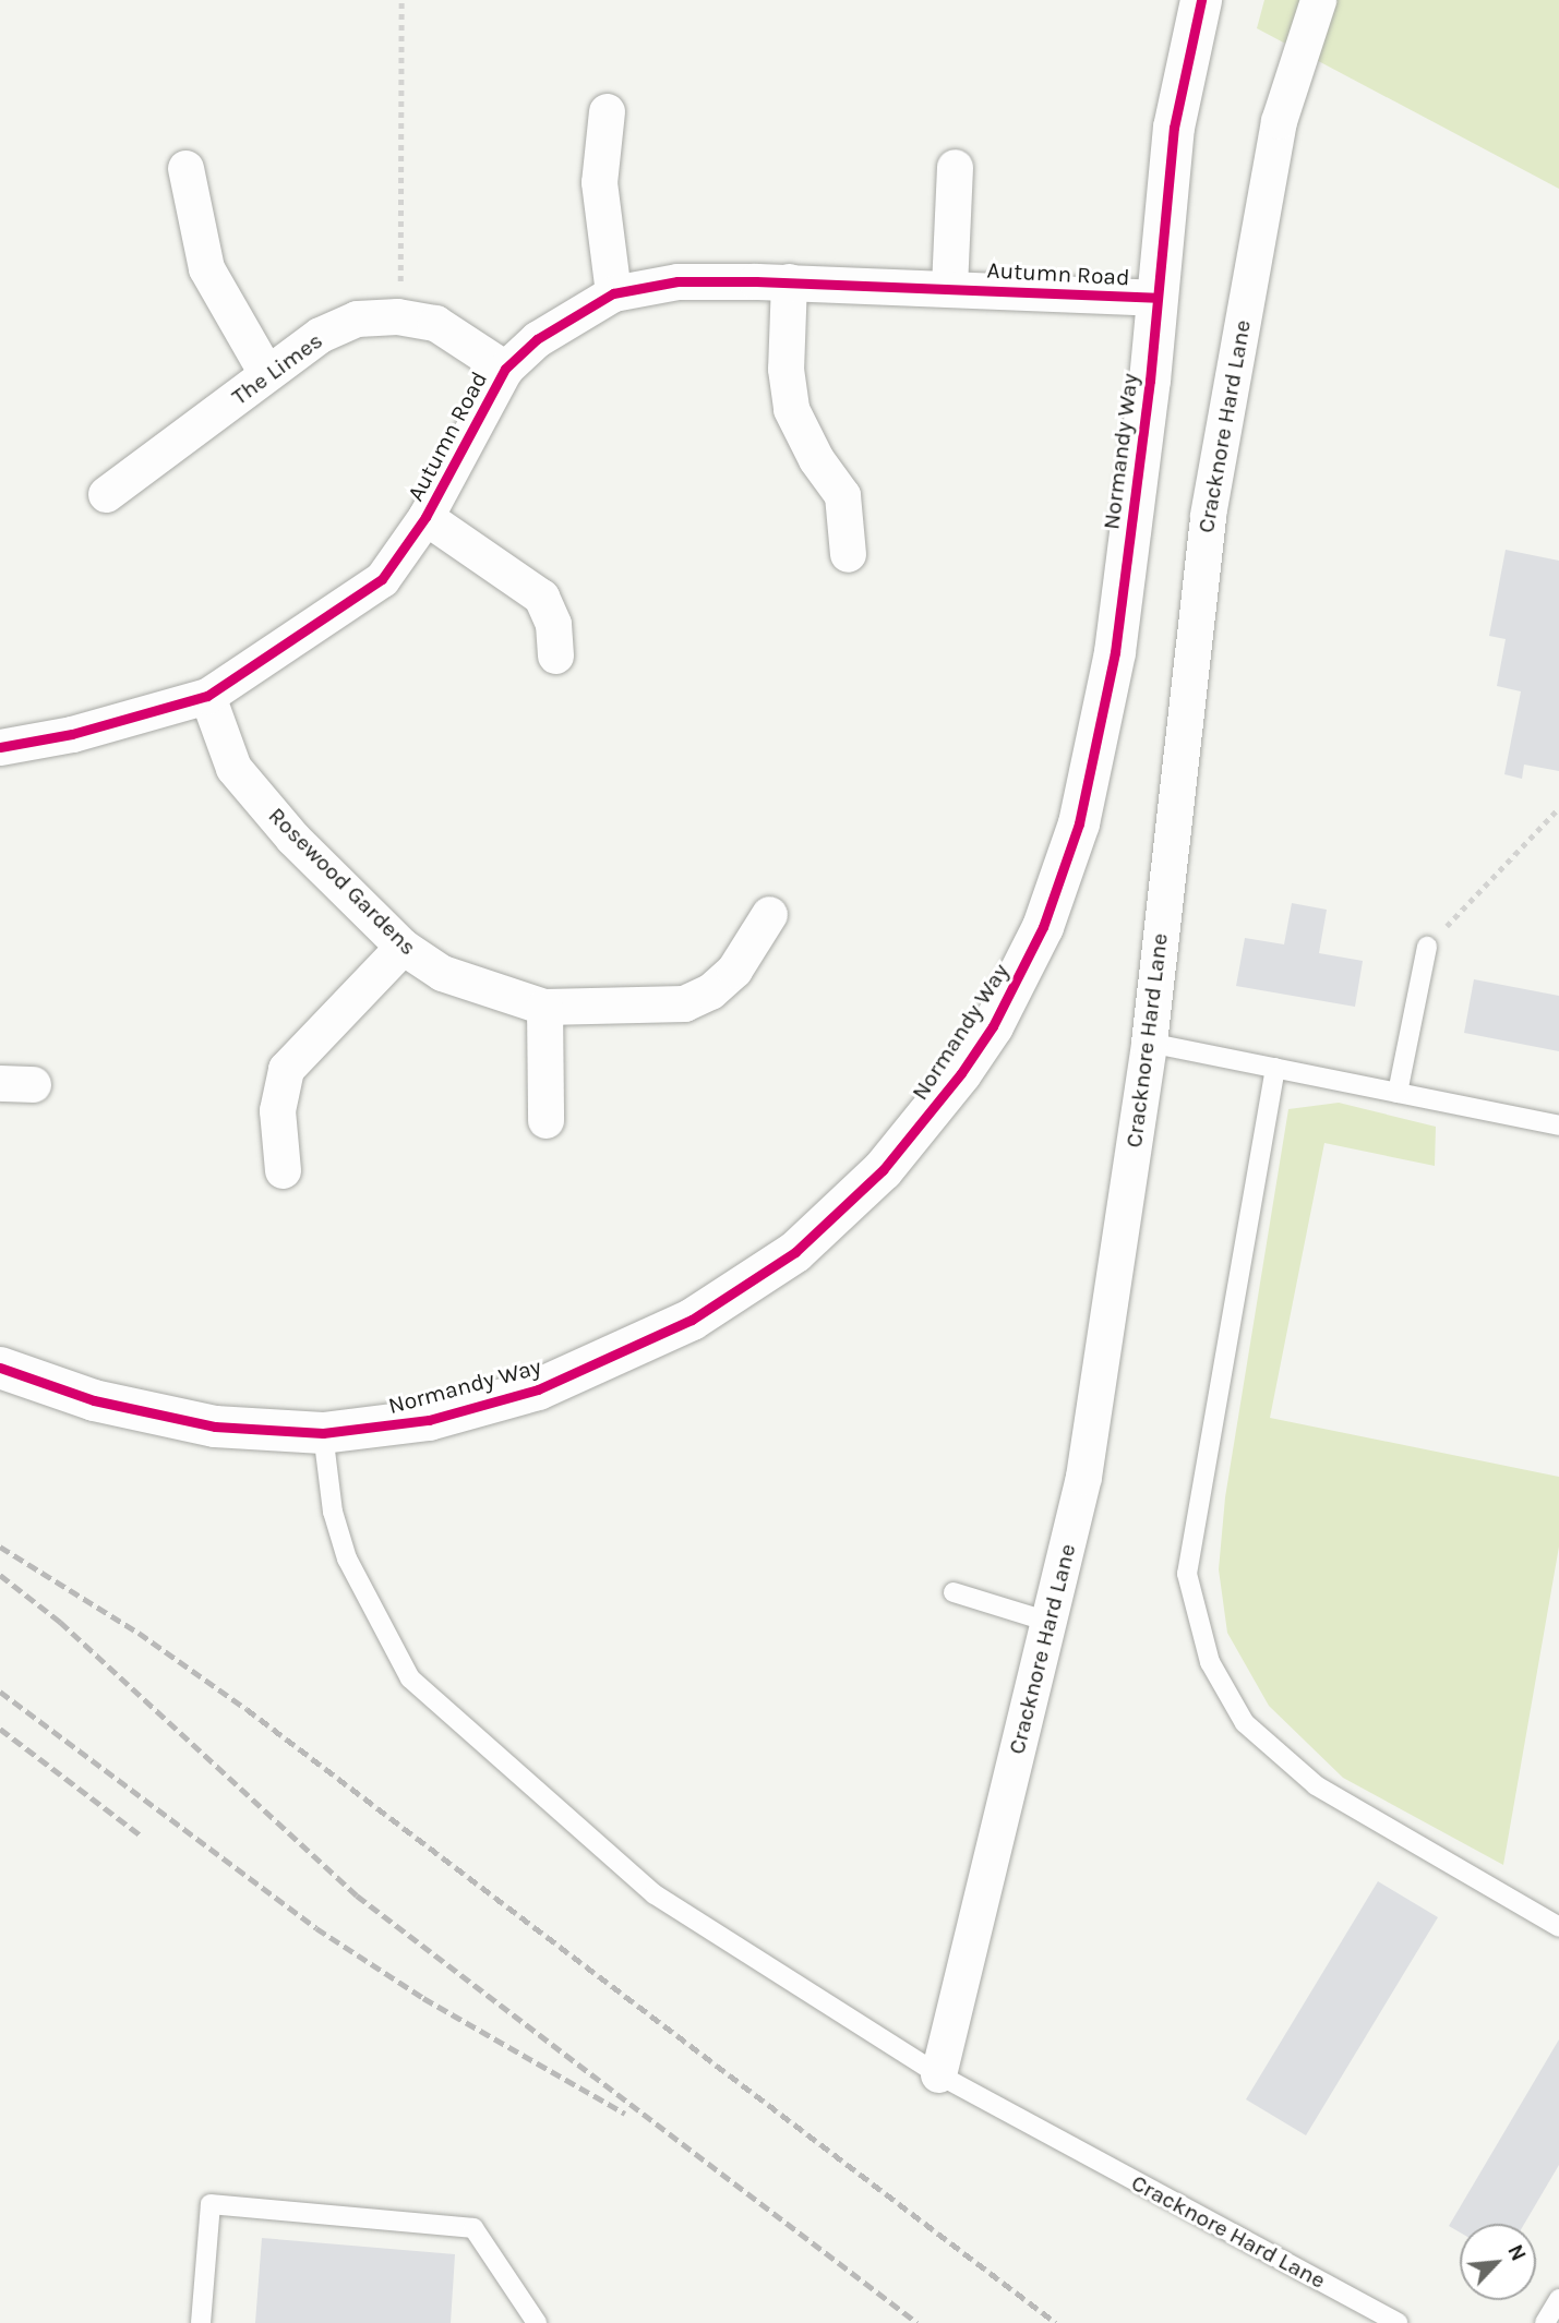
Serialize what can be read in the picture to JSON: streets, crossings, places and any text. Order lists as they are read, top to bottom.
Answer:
{
  "streets": {
    "street": [
      "Autumn Road",
      "The Limes",
      "Cracknore Hard Lane",
      "Normandy Way",
      "Rosewood Gardens"
    ]
  },
  "crossings": [
    ["Autumn Road", "The Limes"],
    ["Autumn Road", "Normandy Way"],
    ["Autumn Road", "Rosewood Gardens"],
    ["Cracknore Hard Lane", "Normandy Way"]
  ],
  "north": "top right"
}
